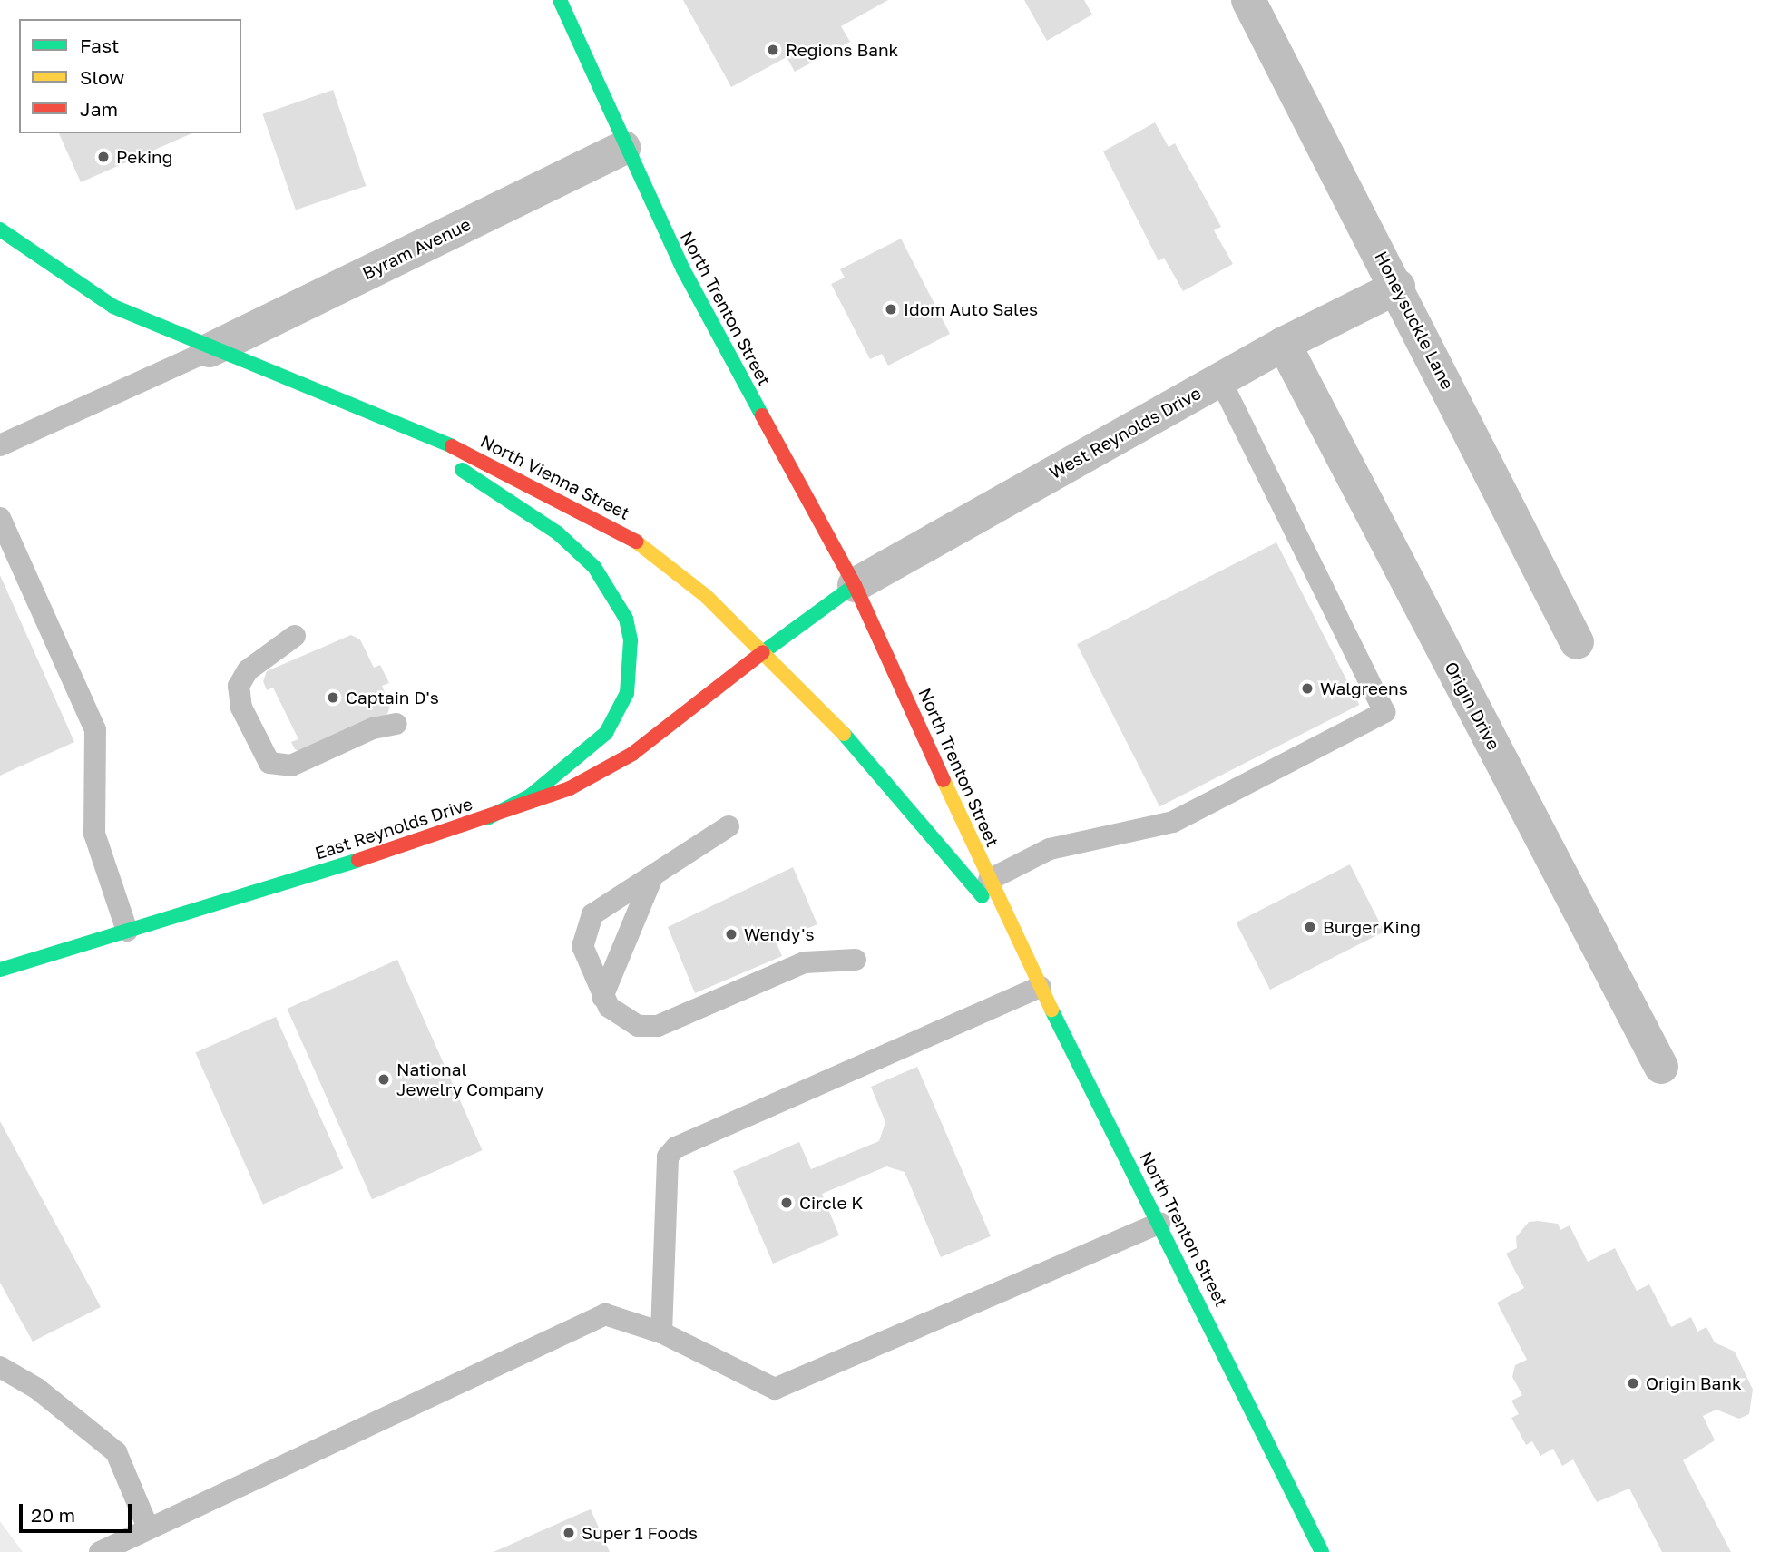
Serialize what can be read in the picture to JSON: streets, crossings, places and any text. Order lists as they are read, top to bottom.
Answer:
{
  "streets": {
    "main road": ["North Trenton Street", "North Vienna Street", "East Reynolds Drive"],
    "street": [
      "Byram Avenue",
      "Honeysuckle Lane",
      "West Reynolds Drive",
      "Origin Drive"
    ]
  },
  "crossings": [
    ["Byram Avenue", "North Trenton Street"],
    ["Byram Avenue", "North Vienna Street"],
    ["North Trenton Street", "West Reynolds Drive"],
    ["North Trenton Street", "North Vienna Street"],
    ["North Trenton Street", "East Reynolds Drive"],
    ["Honeysuckle Lane", "West Reynolds Drive"],
    ["West Reynolds Drive", "Origin Drive"],
    ["West Reynolds Drive", "East Reynolds Drive"],
    ["North Vienna Street", "East Reynolds Drive"]
  ],
  "places": [
    "Regions Bank",
    "Peking",
    "Idom Auto Sales",
    "Walgreens",
    "Captain D's",
    "Burger King",
    "Wendy's",
    "National Jewelry Company",
    "Circle K",
    "Origin Bank",
    "Super 1 Foods"
  ],
  "legend": ["Fast", "Slow", "Jam"],
  "scale_bar": "20 m"
}
